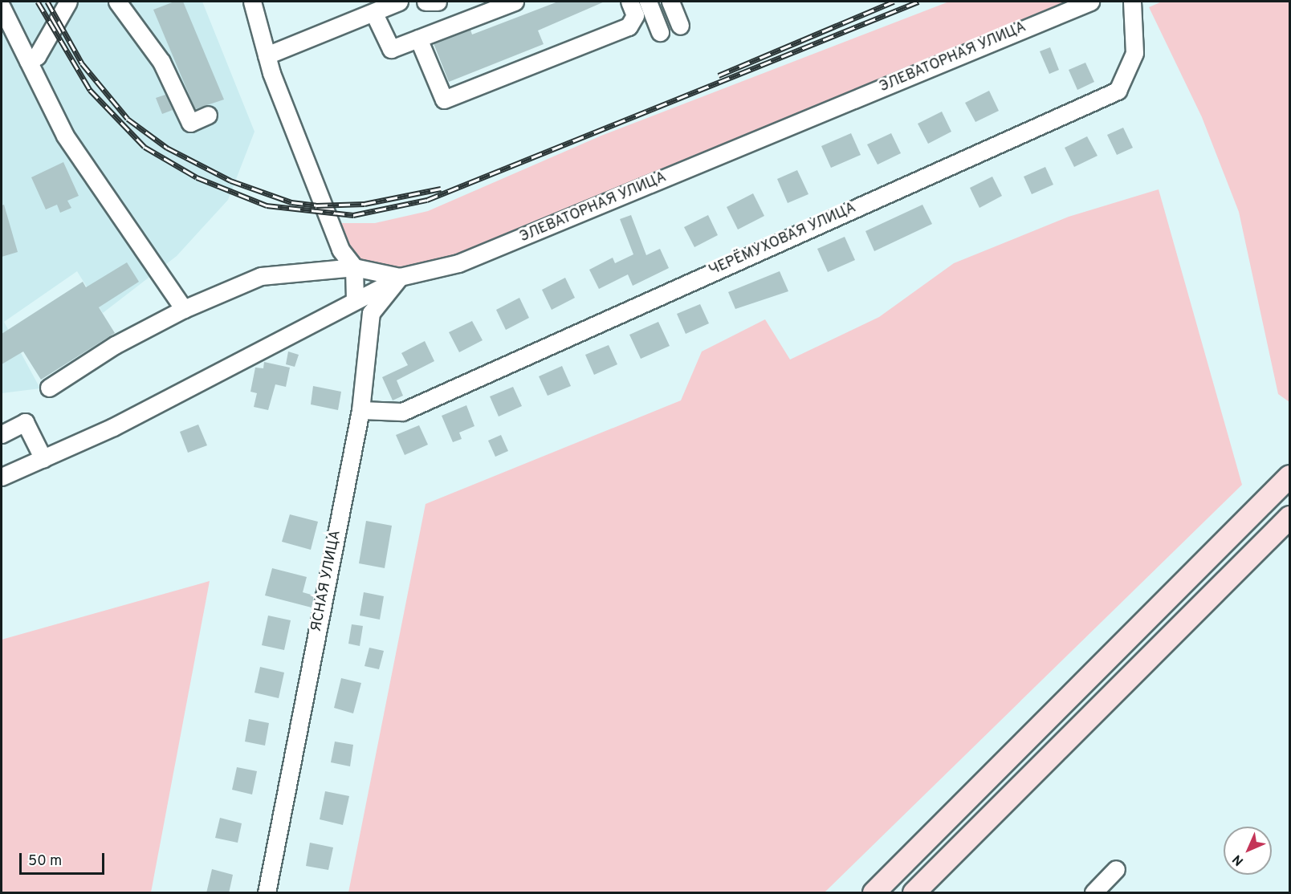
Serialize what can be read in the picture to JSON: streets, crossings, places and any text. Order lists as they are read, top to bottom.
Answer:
{
  "streets": {
    "street": ["ЭЛЕВАТОРНАЯ УЛИЦА", "ЧЕРЁМУХОВАЯ УЛИЦА", "ЯСНАЯ УЛИЦА"]
  },
  "crossings": [
    ["ЭЛЕВАТОРНАЯ УЛИЦА", "ЯСНАЯ УЛИЦА"],
    ["ЧЕРЁМУХОВАЯ УЛИЦА", "ЯСНАЯ УЛИЦА"]
  ],
  "scale_bar": "50 m",
  "north": "bottom left"
}
